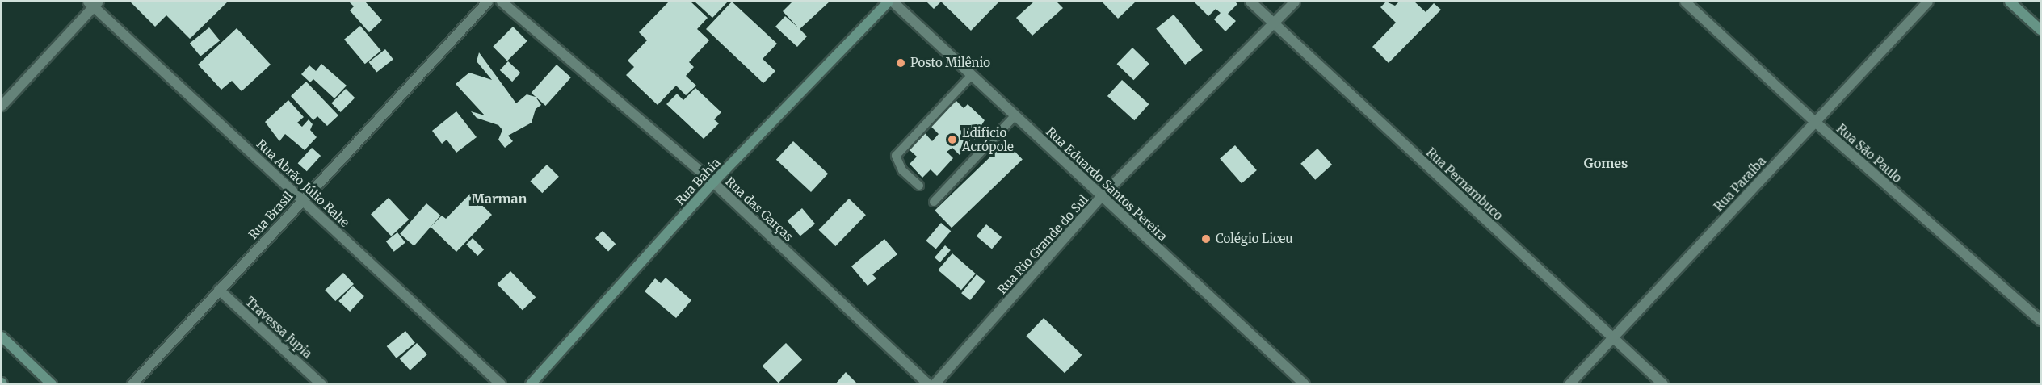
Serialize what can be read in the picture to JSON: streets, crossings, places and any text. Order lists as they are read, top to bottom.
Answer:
{
  "streets": {
    "main road": ["Rua Bahia"],
    "street": [
      "Rua São Paulo",
      "Rua Abrão Júlio Rahe",
      "Rua Eduardo Santos Pereira",
      "Rua Pernambuco",
      "Rua Paraíba",
      "Rua das Garças",
      "Rua Brasil",
      "Rua Rio Grande do Sul",
      "Travessa Jupia"
    ]
  },
  "crossings": [
    ["Rua São Paulo", "Rua Paraíba"],
    ["Rua Bahia", "Rua Eduardo Santos Pereira"],
    ["Rua Bahia", "Rua das Garças"],
    ["Rua Abrão Júlio Rahe", "Rua Brasil"],
    ["Rua Eduardo Santos Pereira", "Rua Rio Grande do Sul"],
    ["Rua Pernambuco", "Rua Paraíba"],
    ["Rua Pernambuco", "Rua Rio Grande do Sul"],
    ["Rua Brasil", "Travessa Jupia"]
  ],
  "districts": ["Gomes", "Marman"],
  "places": ["Posto Milênio", "Edificio Acrópole", "Colégio Liceu"]
}
